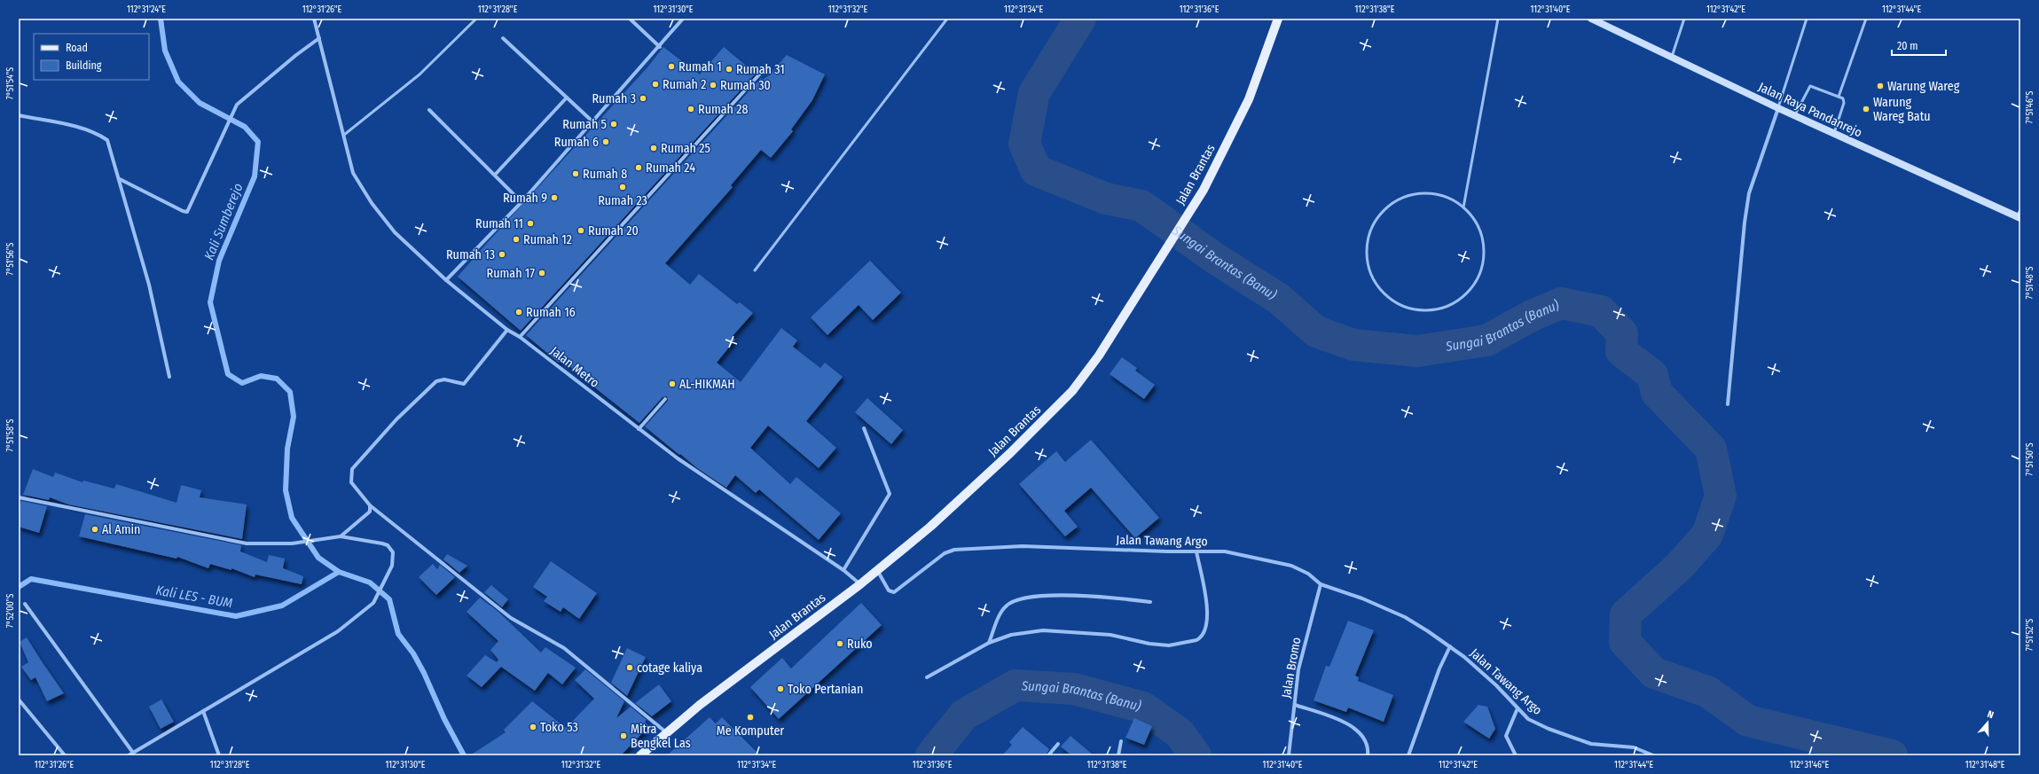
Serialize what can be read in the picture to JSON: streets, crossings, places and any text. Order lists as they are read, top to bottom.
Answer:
{
  "streets": {
    "main road": ["Jalan Raya Pandanrejo", "Jalan Brantas"],
    "street": ["Jalan Metro", "Jalan Tawang Argo", "Jalan Bromo"]
  },
  "crossings": [
    ["Jalan Brantas", "Jalan Metro"],
    ["Jalan Brantas", "Jalan Tawang Argo"],
    ["Jalan Tawang Argo", "Jalan Bromo"]
  ],
  "water": ["Kali Sumberejo", "Sungai Brantas (Banu)", "Kali LES - BUM"],
  "places": [
    "Rumah 1",
    "Rumah 31",
    "Rumah 2",
    "Rumah 30",
    "Warung Wareg",
    "Rumah 3",
    "Rumah 28",
    "Warung Wareg Batu",
    "Rumah 5",
    "Rumah 6",
    "Rumah 25",
    "Rumah 24",
    "Rumah 8",
    "Rumah 23",
    "Rumah 9",
    "Rumah 11",
    "Rumah 20",
    "Rumah 12",
    "Rumah 13",
    "Rumah 17",
    "Rumah 16",
    "AL-HIKMAH",
    "Al Amin",
    "Ruko",
    "cotage kaliya",
    "Toko Pertanian",
    "Me Komputer",
    "Toko 53",
    "Mitra Bengkel Las"
  ],
  "legend": ["Road", "Building"],
  "scale_bar": "20 m",
  "north": "top",
  "coordinates": [
    "112°31'24\"E",
    "112°31'26\"E",
    "112°31'28\"E",
    "112°31'30\"E",
    "112°31'32\"E",
    "112°31'34\"E",
    "112°31'36\"E",
    "112°31'38\"E",
    "112°31'40\"E",
    "112°31'42\"E",
    "112°31'44\"E",
    "7°51'54\"S",
    "7°51'46\"S",
    "7°51'56\"S",
    "7°51'48\"S",
    "7°51'58\"S",
    "7°51'50\"S",
    "7°52'00\"S",
    "7°51'52\"S",
    "112°31'46\"E",
    "112°31'48\"E"
  ]
}
